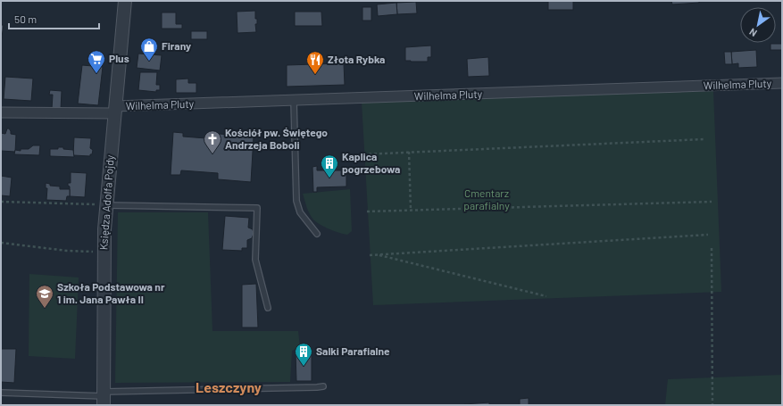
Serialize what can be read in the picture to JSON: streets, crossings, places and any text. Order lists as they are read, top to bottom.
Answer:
{
  "streets": {
    "street": ["Wilhelma Pluty", "Księdza Adolfa Pojdy"]
  },
  "crossings": [
    ["Wilhelma Pluty", "Księdza Adolfa Pojdy"]
  ],
  "districts": ["Leszczyny"],
  "parks": ["Cmentarz parafialny"],
  "places": {
    "shop": ["Firany"],
    "supermarket": ["Plus"],
    "restaurant": ["Złota Rybka"],
    "church": ["Kościół pw. Świętego Andrzeja Boboli"],
    "building": ["Kaplica pogrzebowa", "Salki Parafialne"],
    "school or university": ["Szkoła Podstawowa nr 1 im. Jana Pawła II"]
  },
  "scale_bar": "50 m",
  "north": "bottom left"
}
